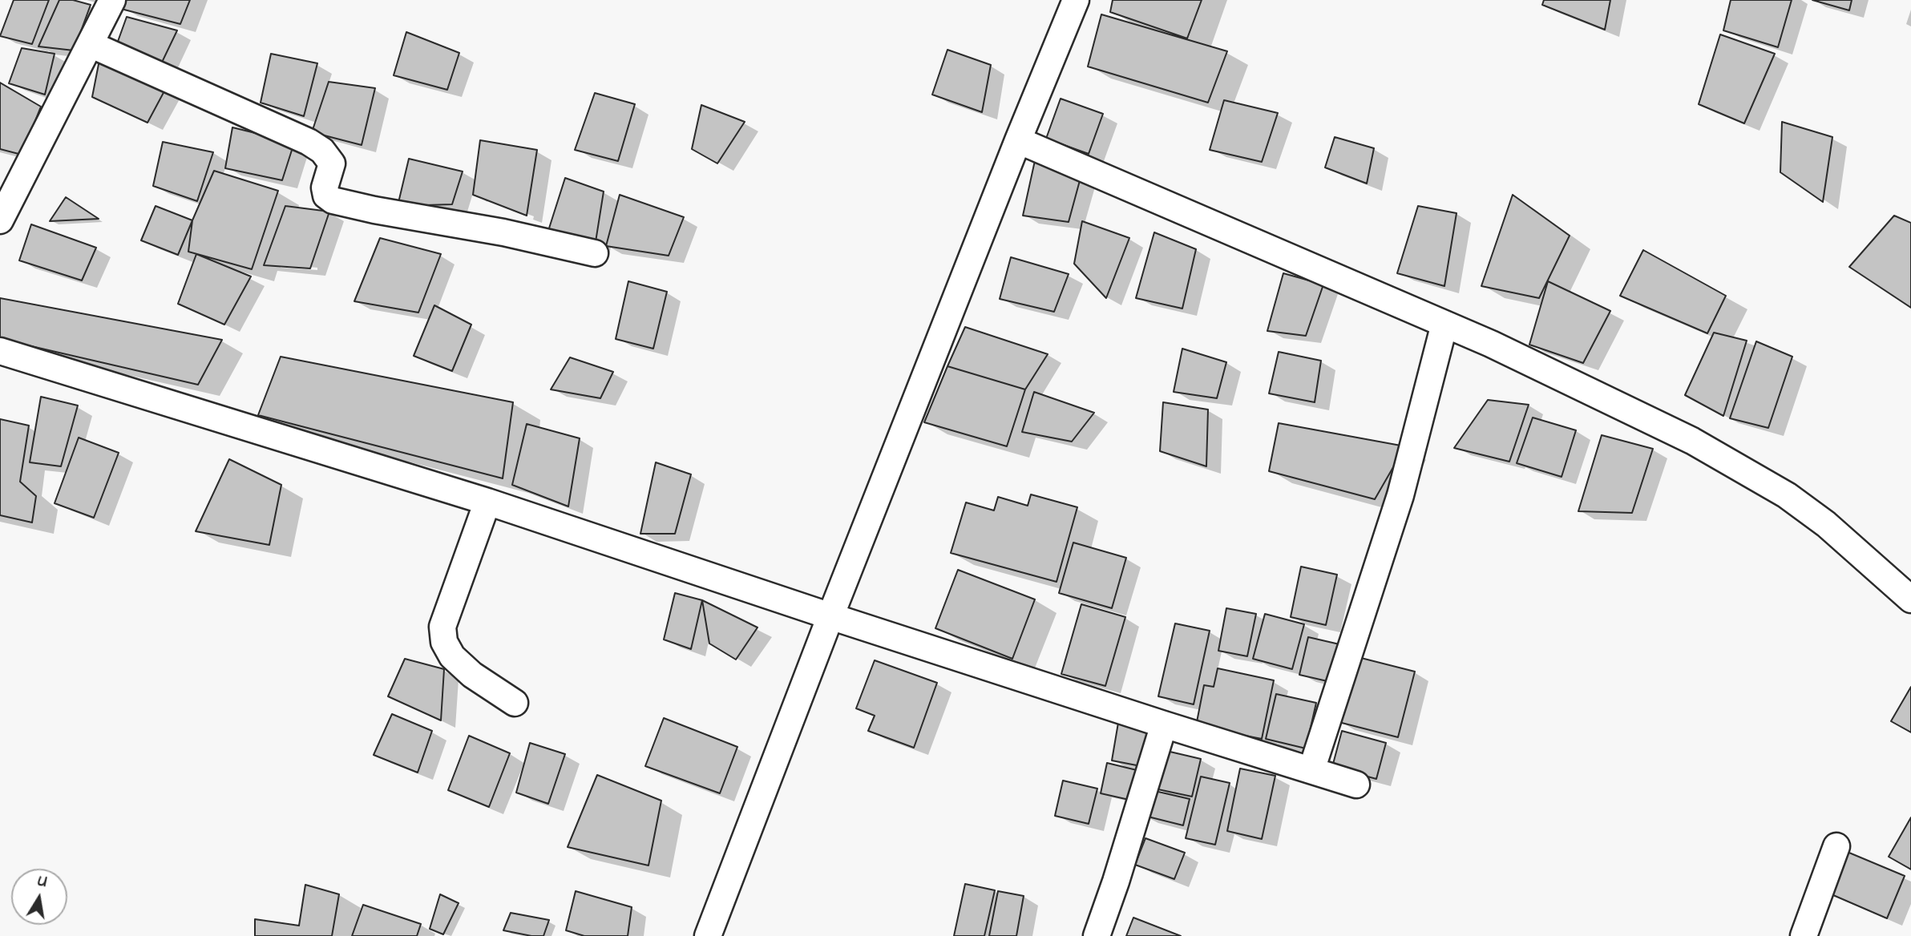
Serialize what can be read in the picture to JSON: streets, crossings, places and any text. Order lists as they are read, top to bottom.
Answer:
{
  "north": "top"
}
